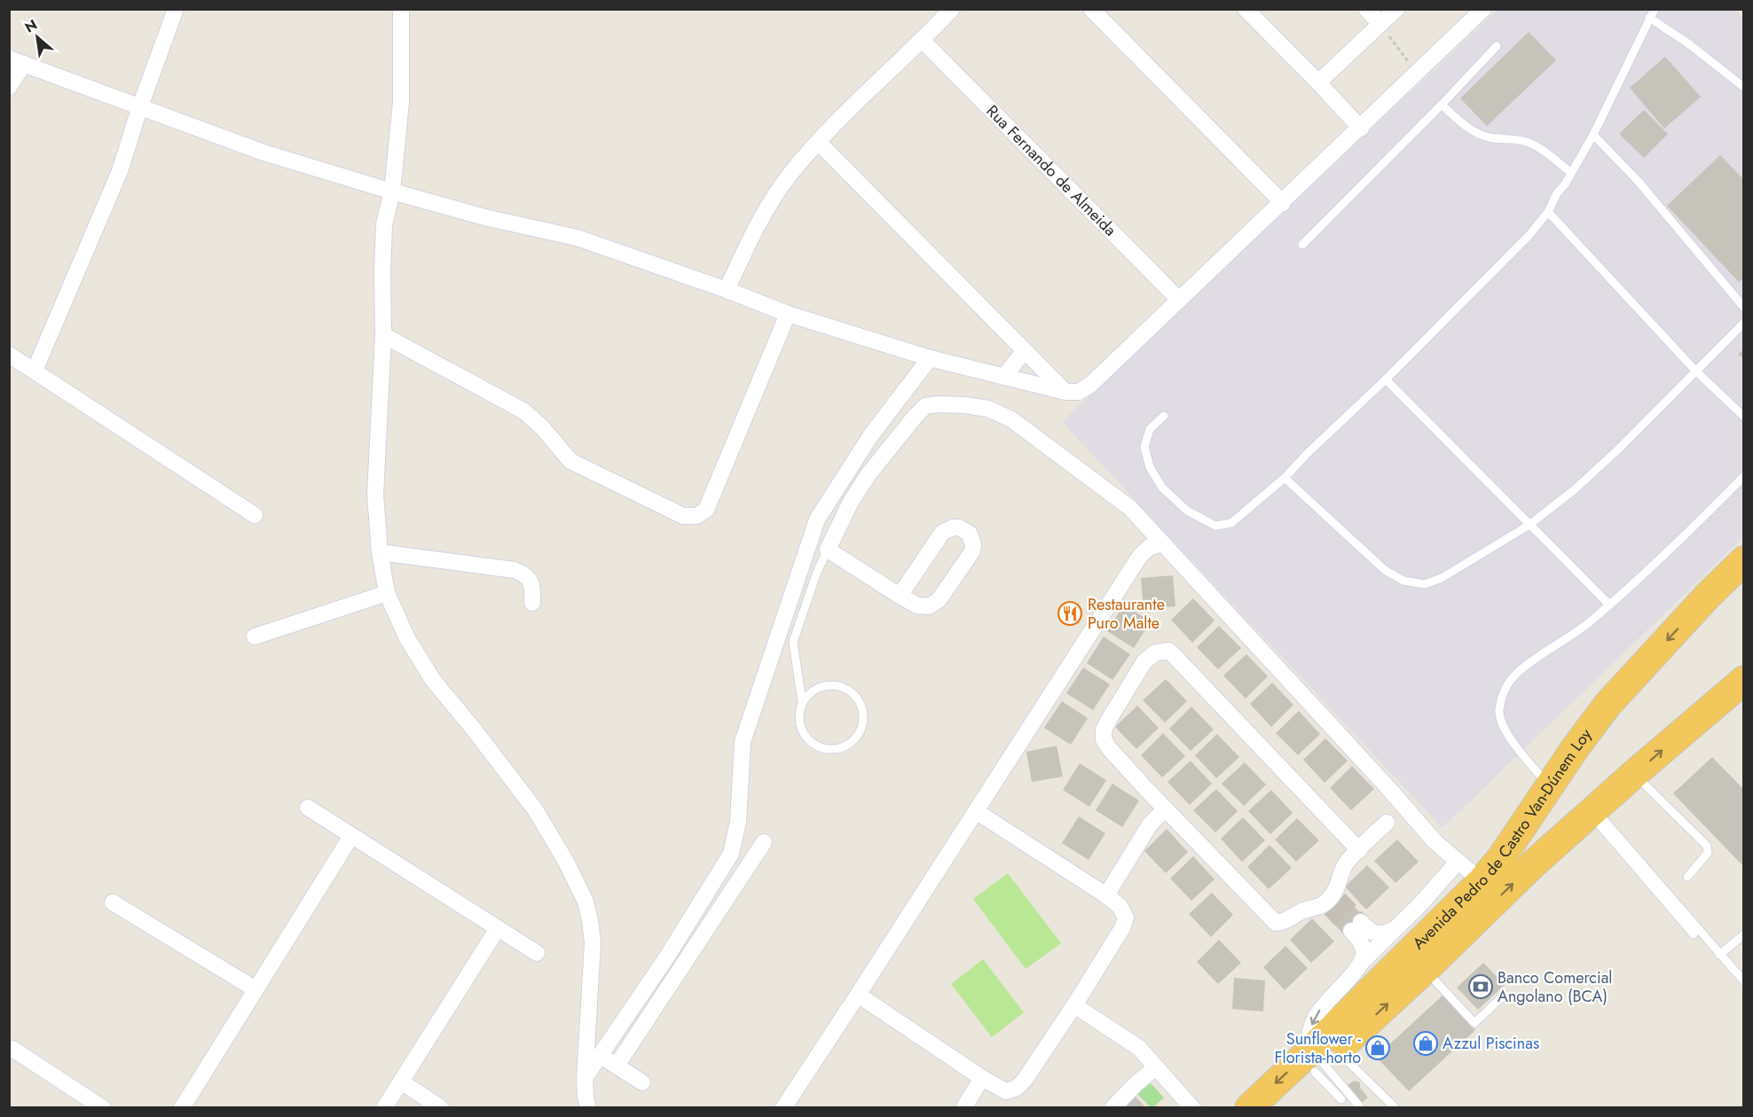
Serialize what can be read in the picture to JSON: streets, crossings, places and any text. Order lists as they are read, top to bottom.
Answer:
{
  "streets": {
    "highway": ["Avenida Pedro de Castro Van-Dúnem Loy"],
    "street": ["Rua Fernando de Almeida"]
  },
  "places": {
    "restaurant": ["Restaurante Puro Malte"],
    "bank": ["Banco Comercial Angolano (BCA)"],
    "shop": ["Azzul Piscinas", "Sunflower - Florista-horto"]
  },
  "north": "top left"
}
